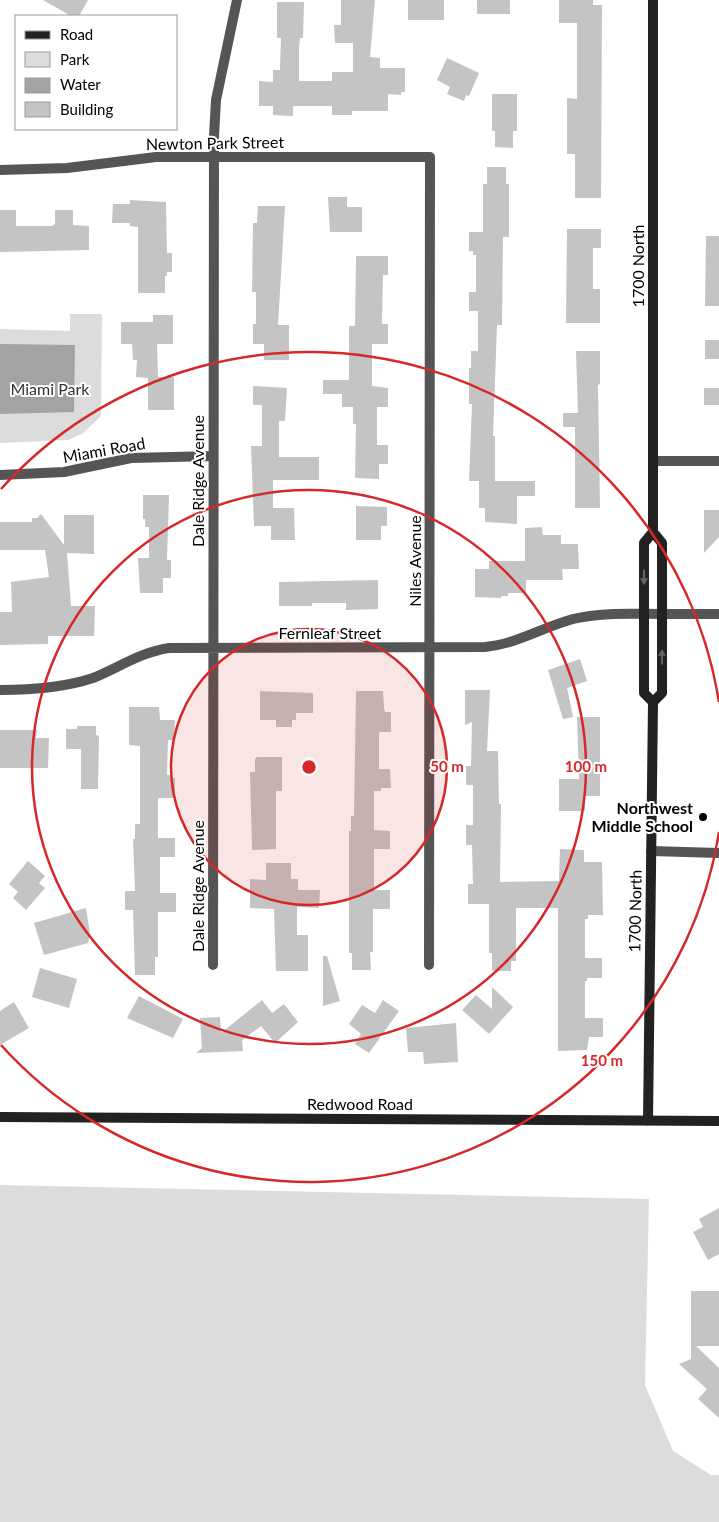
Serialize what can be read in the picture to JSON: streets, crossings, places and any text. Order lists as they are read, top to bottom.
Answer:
{
  "streets": {
    "street": [
      "Newton Park Street",
      "1700 North",
      "Miami Road",
      "Dale Ridge Avenue",
      "Niles Avenue",
      "Fernleaf Street",
      "Redwood Road"
    ]
  },
  "crossings": [
    ["Newton Park Street", "Dale Ridge Avenue"],
    ["Newton Park Street", "Niles Avenue"],
    ["1700 North", "Fernleaf Street"],
    ["1700 North", "Redwood Road"],
    ["Miami Road", "Dale Ridge Avenue"],
    ["Dale Ridge Avenue", "Fernleaf Street"],
    ["Niles Avenue", "Fernleaf Street"]
  ],
  "parks": ["Miami Park"],
  "places": ["Northwest Middle School"],
  "legend": [
    "Road",
    "Park",
    "Water",
    "Building"
  ],
  "rings": ["50 m", "100 m", "150 m"]
}
